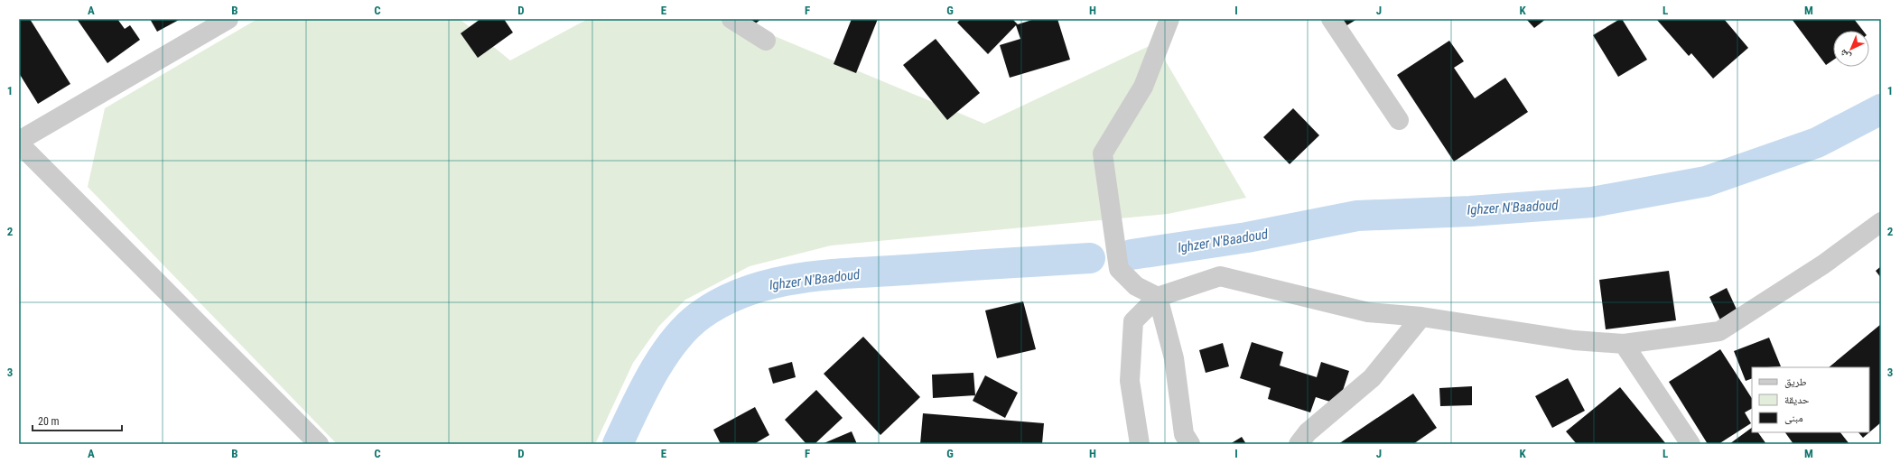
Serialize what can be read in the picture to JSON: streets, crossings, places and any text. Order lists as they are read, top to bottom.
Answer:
{
  "water": ["Ighzer N'Baadoud"],
  "legend": ["طريق", "حديقة", "مبنى"],
  "scale_bar": "20 m",
  "north": "bottom left",
  "grid": {
    "columns": [
      "A",
      "B",
      "C",
      "D",
      "E",
      "F",
      "G",
      "H",
      "I",
      "J",
      "K",
      "L",
      "M"
    ],
    "rows": ["1", "2", "3"]
  }
}
